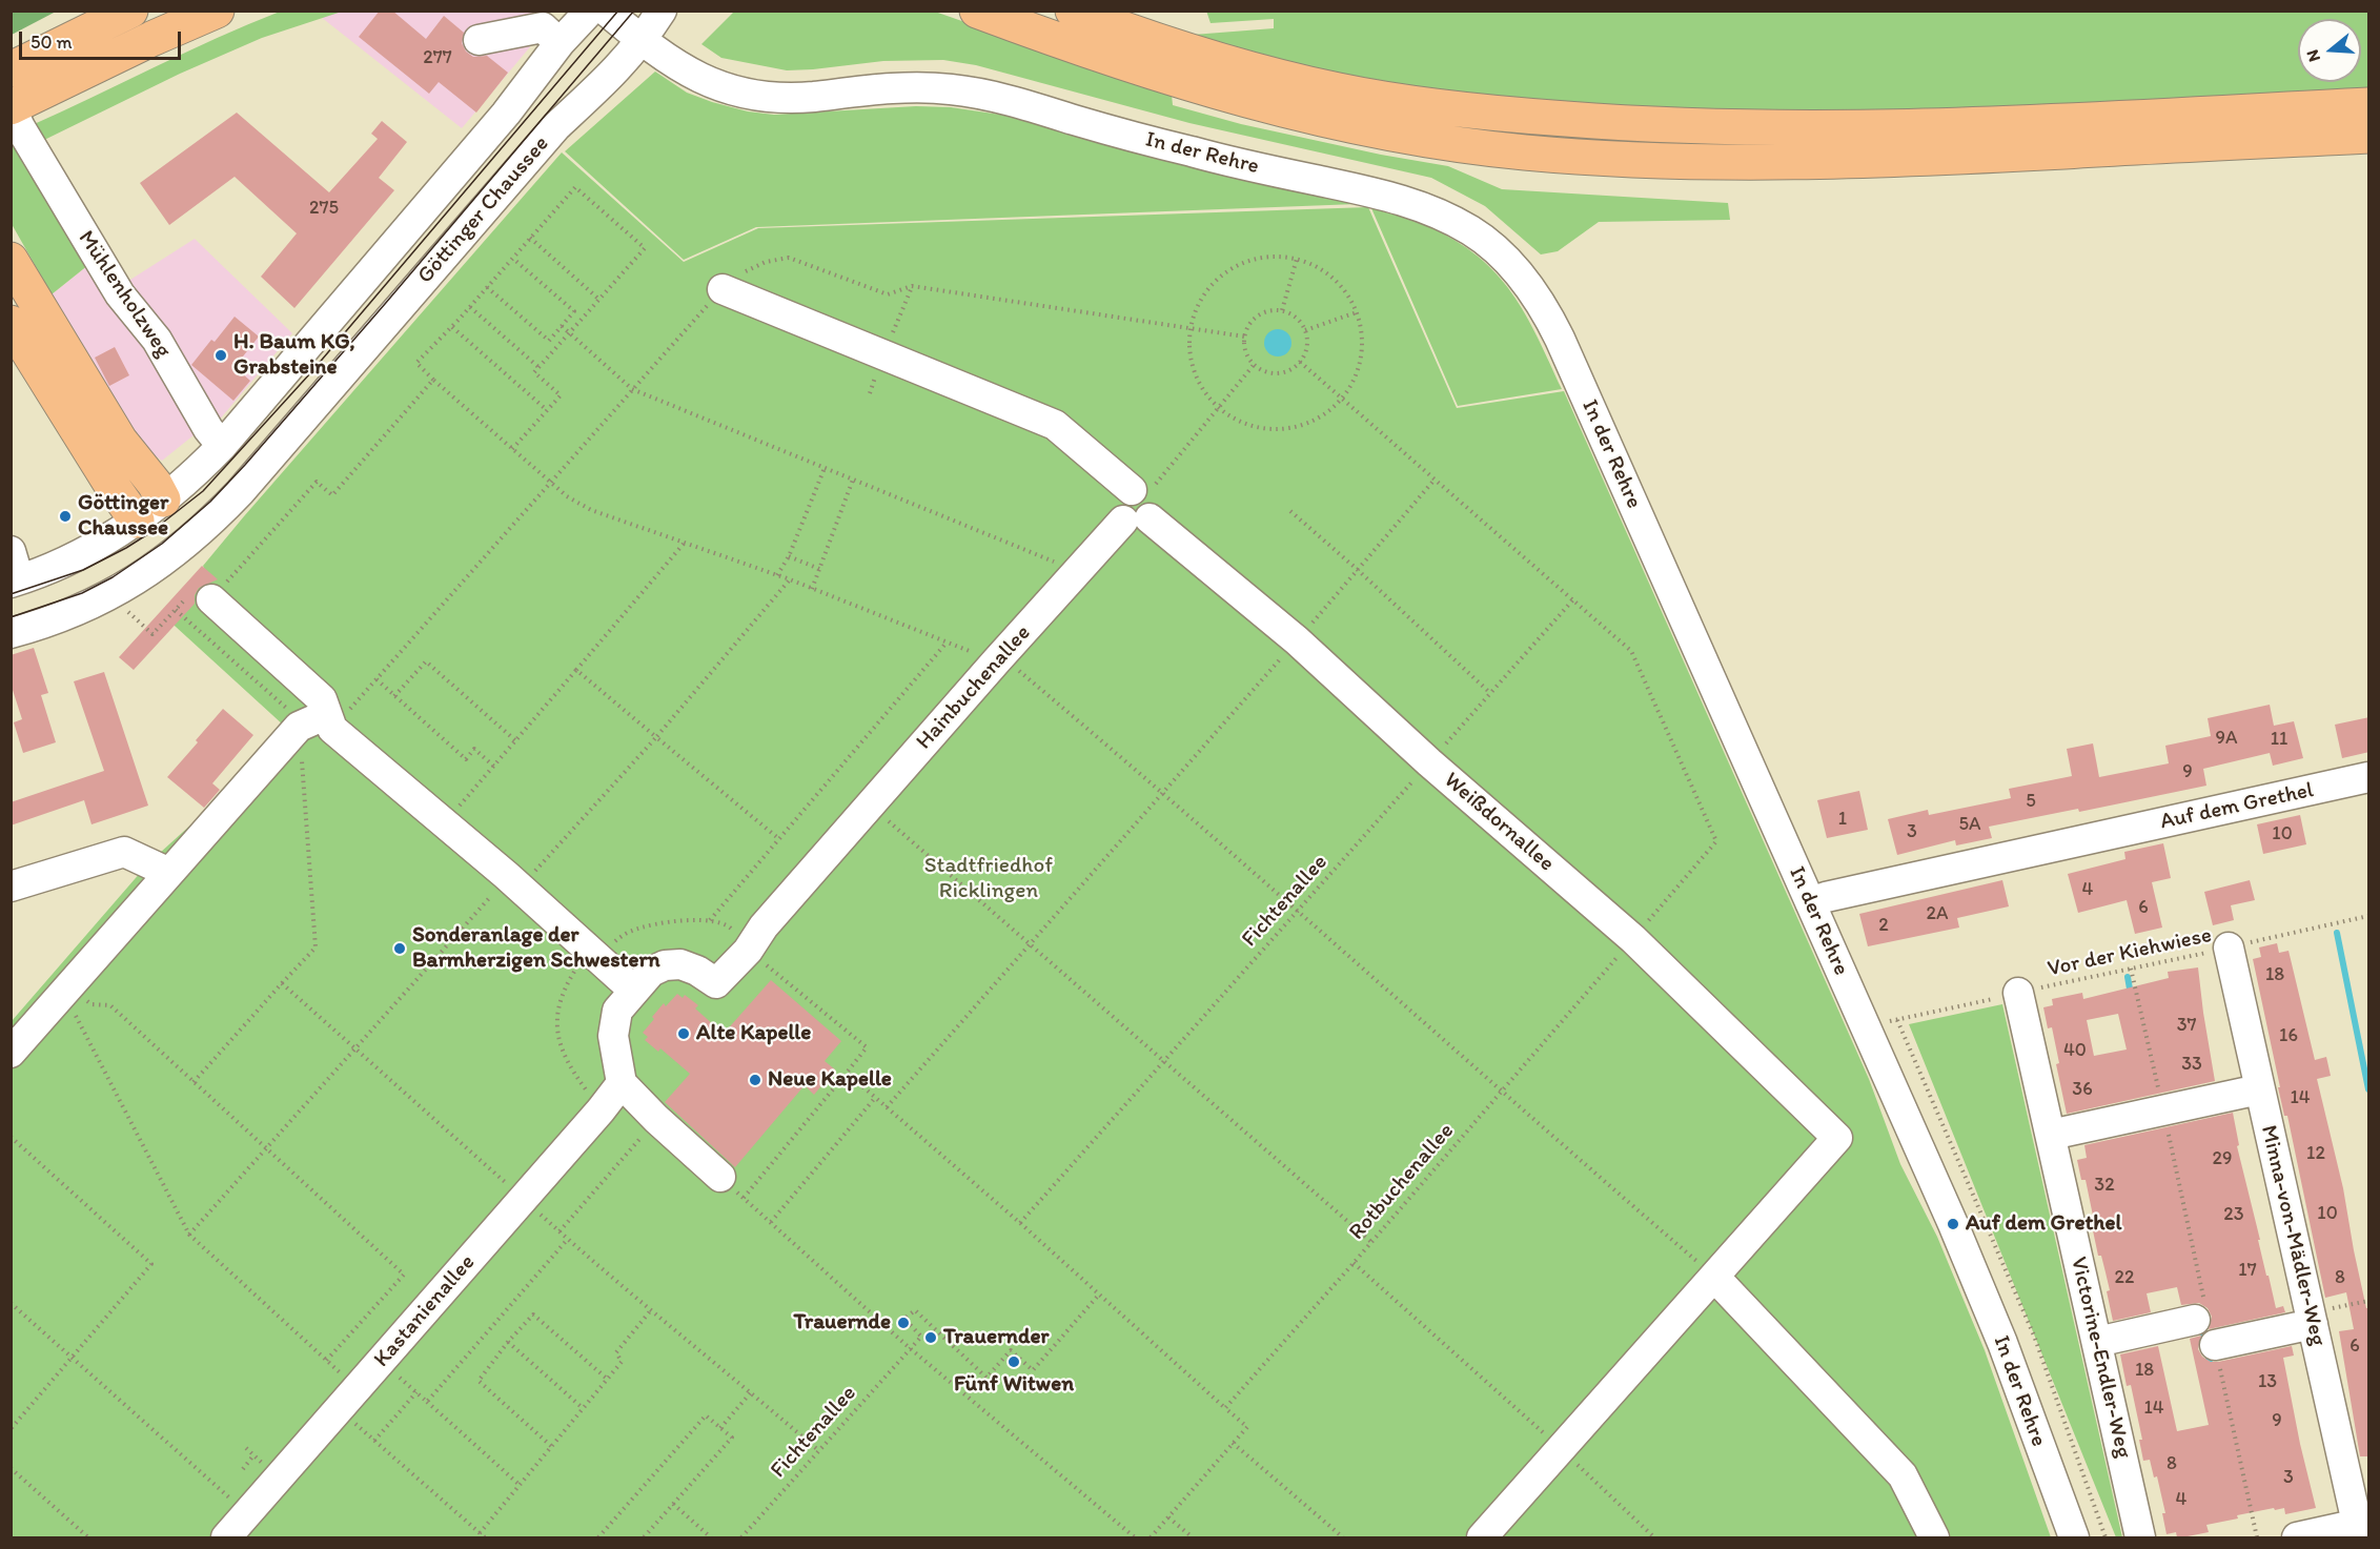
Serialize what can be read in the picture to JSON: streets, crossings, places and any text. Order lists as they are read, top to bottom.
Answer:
{
  "streets": {
    "street": [
      "In der Rehre",
      "Göttinger Chaussee",
      "Mühlenholzweg",
      "Hainbuchenallee",
      "Auf dem Grethel",
      "Weißdornallee",
      "Minna-von-Mädler-Weg",
      "Kastanienallee",
      "Victorine-Endler-Weg"
    ],
    "path": ["Fichtenallee", "Vor der Kiehwiese", "Rotbuchenallee"]
  },
  "crossings": [
    ["In der Rehre", "Göttinger Chaussee"],
    ["In der Rehre", "Auf dem Grethel"],
    ["Göttinger Chaussee", "Mühlenholzweg"],
    ["Hainbuchenallee", "Weißdornallee"],
    ["Weißdornallee", "Fichtenallee"],
    ["Weißdornallee", "Rotbuchenallee"],
    ["Fichtenallee", "Rotbuchenallee"],
    ["Vor der Kiehwiese", "Minna-von-Mädler-Weg"],
    ["Vor der Kiehwiese", "Victorine-Endler-Weg"]
  ],
  "parks": ["Stadtfriedhof Ricklingen"],
  "places": [
    "H. Baum KG, Grabsteine",
    "Göttinger Chaussee",
    "Sonderanlage der Barmherzigen Schwestern",
    "Alte Kapelle",
    "Neue Kapelle",
    "Auf dem Grethel",
    "Trauernde",
    "Trauernder",
    "Fünf Witwen"
  ],
  "house_numbers": [
    "277",
    "275",
    "9A",
    "11",
    "9",
    "5",
    "1",
    "5A",
    "3",
    "10",
    "4",
    "6",
    "2A",
    "2",
    "18",
    "37",
    "16",
    "40",
    "33",
    "36",
    "14",
    "12",
    "29",
    "32",
    "10",
    "23",
    "17",
    "22",
    "8",
    "6",
    "18",
    "13",
    "14",
    "9",
    "8",
    "3",
    "4"
  ],
  "scale_bar": "50 m",
  "north": "left"
}
